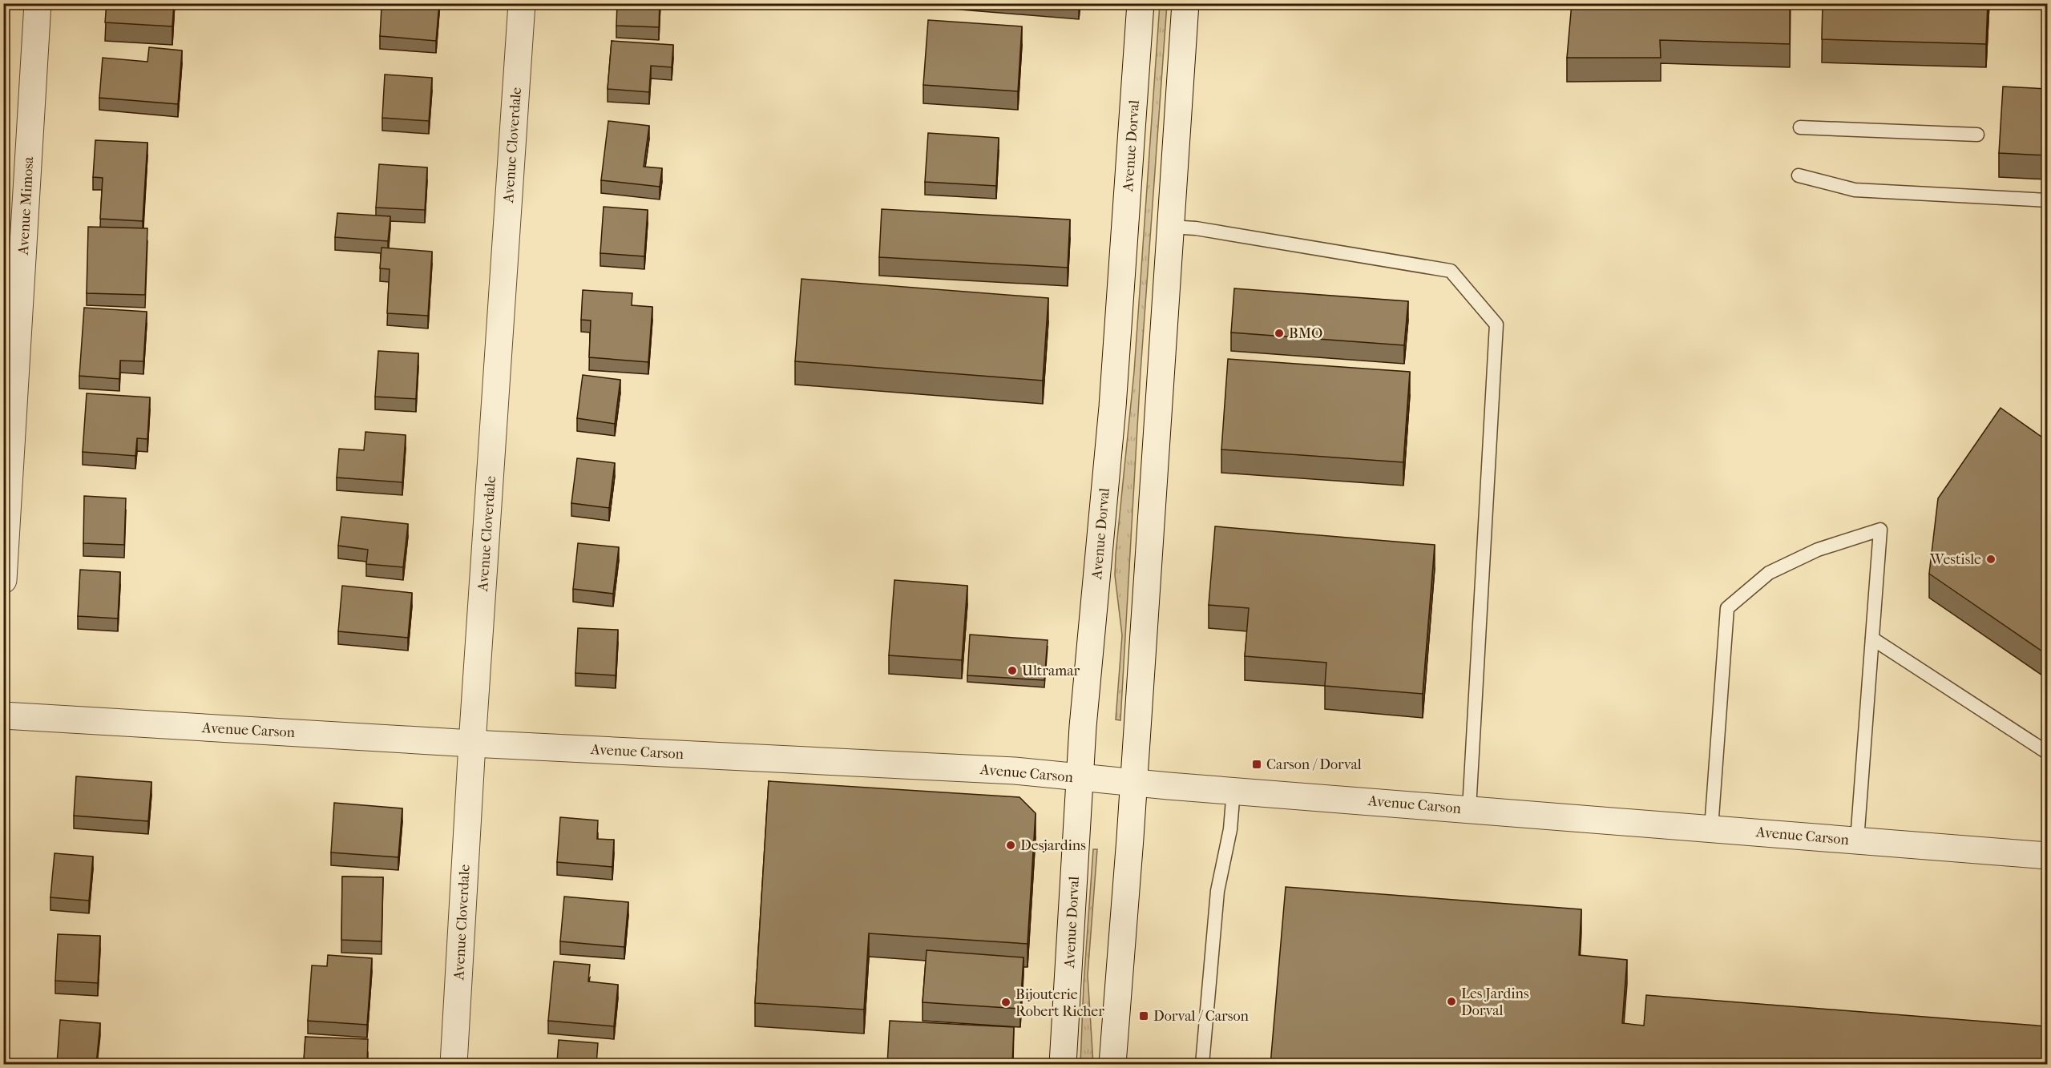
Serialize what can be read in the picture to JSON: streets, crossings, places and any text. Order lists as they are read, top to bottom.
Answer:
{
  "streets": {
    "street": [
      "Avenue Cloverdale",
      "Avenue Dorval",
      "Avenue Mimosa",
      "Avenue Carson"
    ]
  },
  "crossings": [
    ["Avenue Cloverdale", "Avenue Carson"],
    ["Avenue Dorval", "Avenue Carson"]
  ],
  "places": {
    "other": [
      "BMO",
      "Westisle",
      "Ultramar",
      "Desjardins",
      "Les Jardins Dorval",
      "Bijouterie Robert Richer"
    ],
    "transit": ["Carson / Dorval", "Dorval / Carson"]
  }
}
